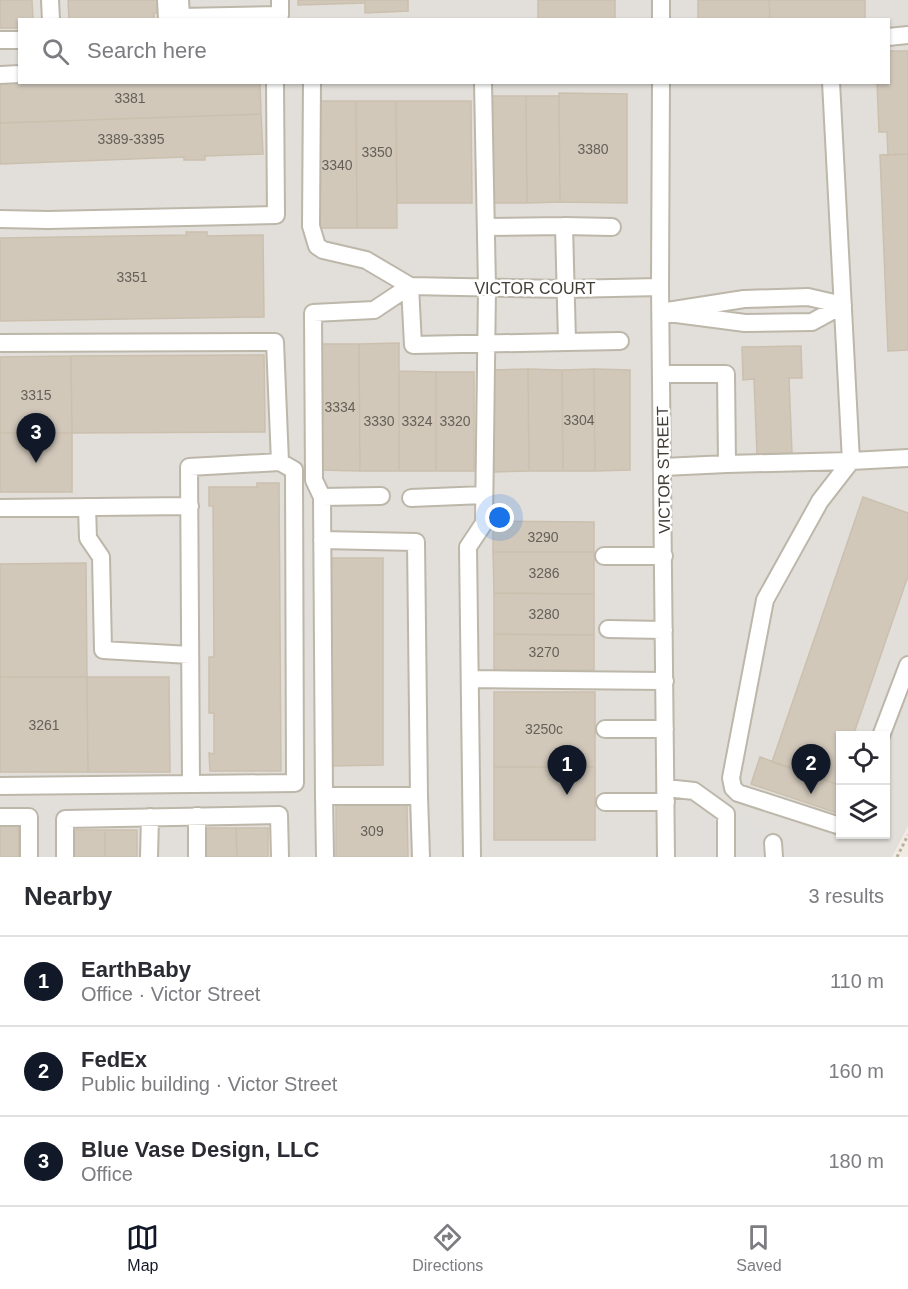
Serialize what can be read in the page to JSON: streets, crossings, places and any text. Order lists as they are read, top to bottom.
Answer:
{
  "streets": {
    "street": ["VICTOR COURT", "VICTOR STREET"]
  },
  "crossings": [
    ["VICTOR COURT", "VICTOR STREET"]
  ],
  "house_numbers": [
    "3381",
    "3389-3395",
    "3380",
    "3350",
    "3340",
    "3351",
    "3315",
    "3334",
    "3304",
    "3330",
    "3324",
    "3320",
    "3290",
    "3286",
    "3280",
    "3270",
    "3261",
    "3250c",
    "309"
  ],
  "page": {
    "search": "Search here",
    "pins": ["3", "2", "1"],
    "heading": ["Nearby", "3 results"],
    "list": [
      {
        "mark": "1",
        "name": "EarthBaby",
        "note": "Office · Victor Street",
        "value": "110 m"
      },
      {
        "mark": "2",
        "name": "FedEx",
        "note": "Public building · Victor Street",
        "value": "160 m"
      },
      {
        "mark": "3",
        "name": "Blue Vase Design, LLC",
        "note": "Office",
        "value": "180 m"
      }
    ],
    "nav": ["Map", "Directions", "Saved"]
  }
}
